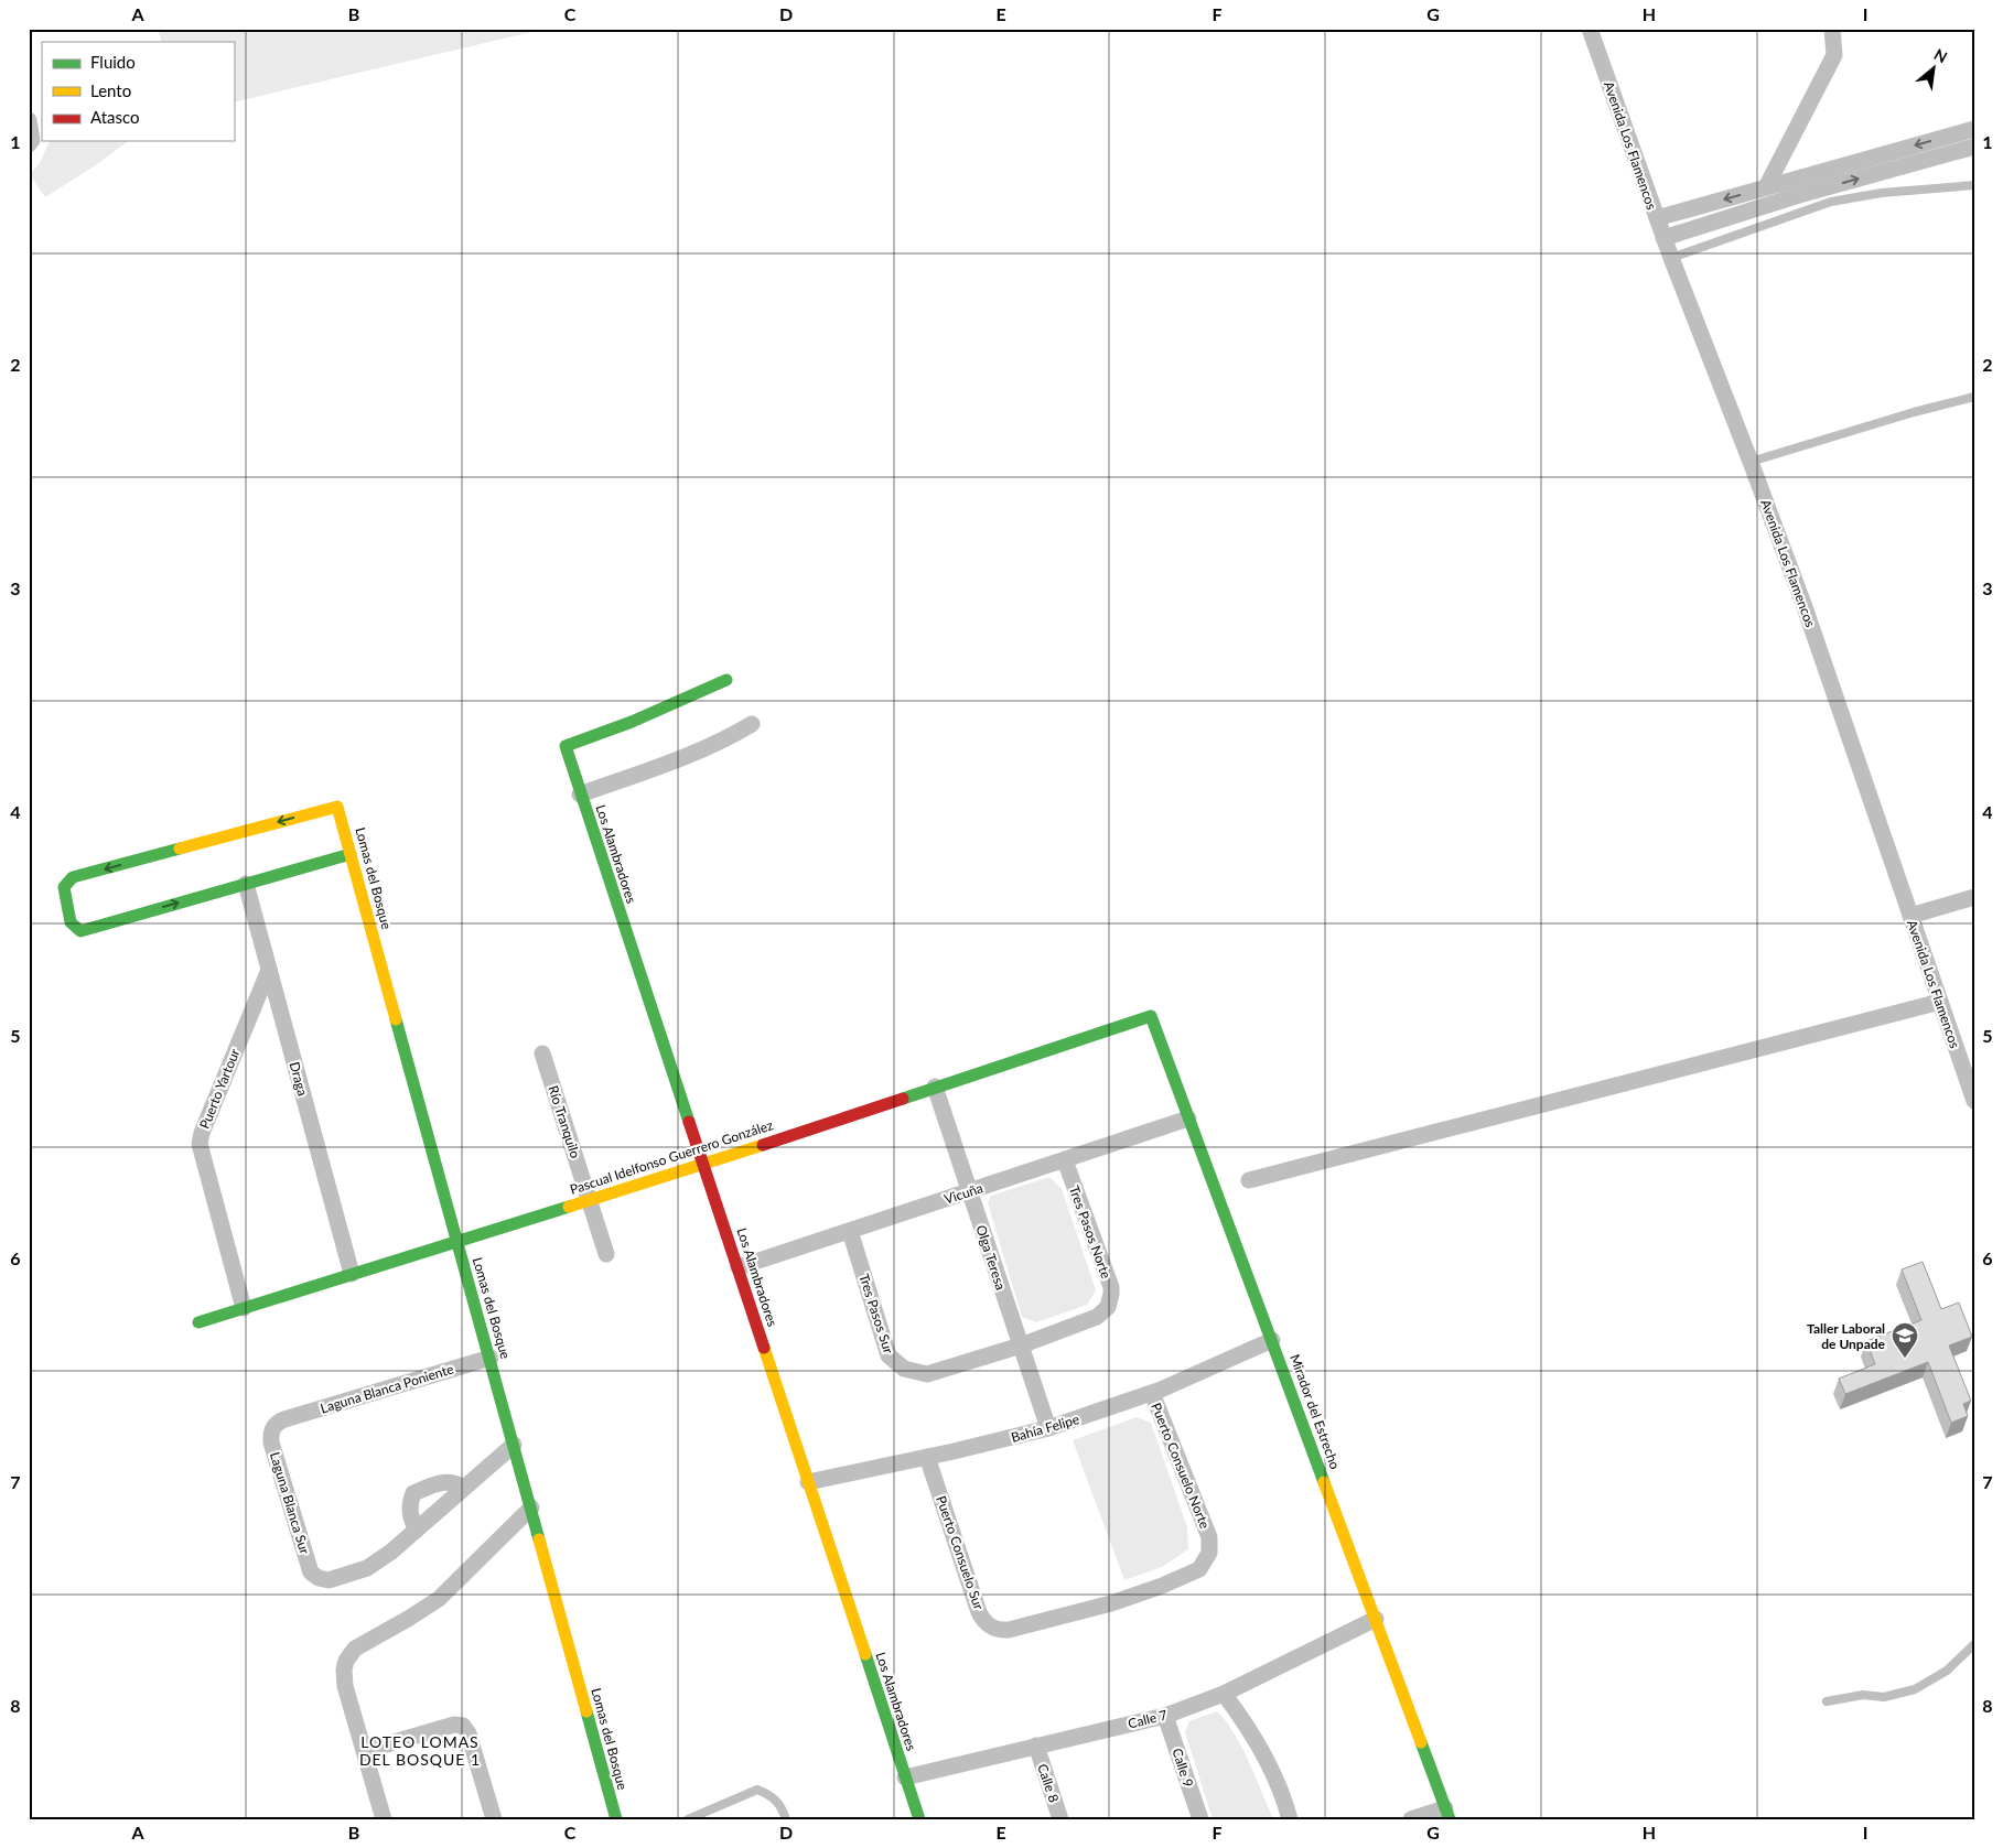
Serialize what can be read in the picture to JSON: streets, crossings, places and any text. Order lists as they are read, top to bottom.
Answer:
{
  "streets": {
    "street": [
      "Avenida Los Flamencos",
      "Los Alambradores",
      "Lomas del Bosque",
      "Draga",
      "Puerto Yartour",
      "Río Tranquilo",
      "Pascual Idelfonso Guerrero González",
      "Vicuña",
      "Tres Pasos Norte",
      "Olga Teresa",
      "Tres Pasos Sur",
      "Laguna Blanca Poniente",
      "Mirador del Estrecho",
      "Bahía Felipe",
      "Puerto Consuelo Norte",
      "Laguna Blanca Sur",
      "Puerto Consuelo Sur",
      "Calle 7",
      "Calle 9",
      "Calle 8"
    ]
  },
  "crossings": [
    ["Los Alambradores", "Pascual Idelfonso Guerrero González"],
    ["Los Alambradores", "Vicuña"],
    ["Los Alambradores", "Bahía Felipe"],
    ["Los Alambradores", "Calle 7"],
    ["Lomas del Bosque", "Draga"],
    ["Lomas del Bosque", "Pascual Idelfonso Guerrero González"],
    ["Lomas del Bosque", "Laguna Blanca Poniente"],
    ["Draga", "Puerto Yartour"],
    ["Draga", "Pascual Idelfonso Guerrero González"],
    ["Puerto Yartour", "Pascual Idelfonso Guerrero González"],
    ["Río Tranquilo", "Pascual Idelfonso Guerrero González"],
    ["Pascual Idelfonso Guerrero González", "Olga Teresa"],
    ["Pascual Idelfonso Guerrero González", "Mirador del Estrecho"],
    ["Vicuña", "Tres Pasos Norte"],
    ["Vicuña", "Olga Teresa"],
    ["Vicuña", "Tres Pasos Sur"],
    ["Vicuña", "Mirador del Estrecho"],
    ["Tres Pasos Norte", "Olga Teresa"],
    ["Tres Pasos Norte", "Tres Pasos Sur"],
    ["Olga Teresa", "Tres Pasos Sur"],
    ["Olga Teresa", "Bahía Felipe"],
    ["Laguna Blanca Poniente", "Laguna Blanca Sur"],
    ["Mirador del Estrecho", "Bahía Felipe"],
    ["Mirador del Estrecho", "Calle 7"],
    ["Bahía Felipe", "Puerto Consuelo Norte"],
    ["Bahía Felipe", "Puerto Consuelo Sur"],
    ["Puerto Consuelo Norte", "Puerto Consuelo Sur"],
    ["Calle 7", "Calle 9"],
    ["Calle 7", "Calle 8"]
  ],
  "districts": ["LOTEO LOMAS DEL BOSQUE 1"],
  "places": {
    "school or university": ["Taller Laboral de Unpade"]
  },
  "legend": ["Fluido", "Lento", "Atasco"],
  "north": "top right",
  "grid": {
    "columns": [
      "A",
      "B",
      "C",
      "D",
      "E",
      "F",
      "G",
      "H",
      "I"
    ],
    "rows": [
      "1",
      "2",
      "3",
      "4",
      "5",
      "6",
      "7",
      "8"
    ]
  }
}
